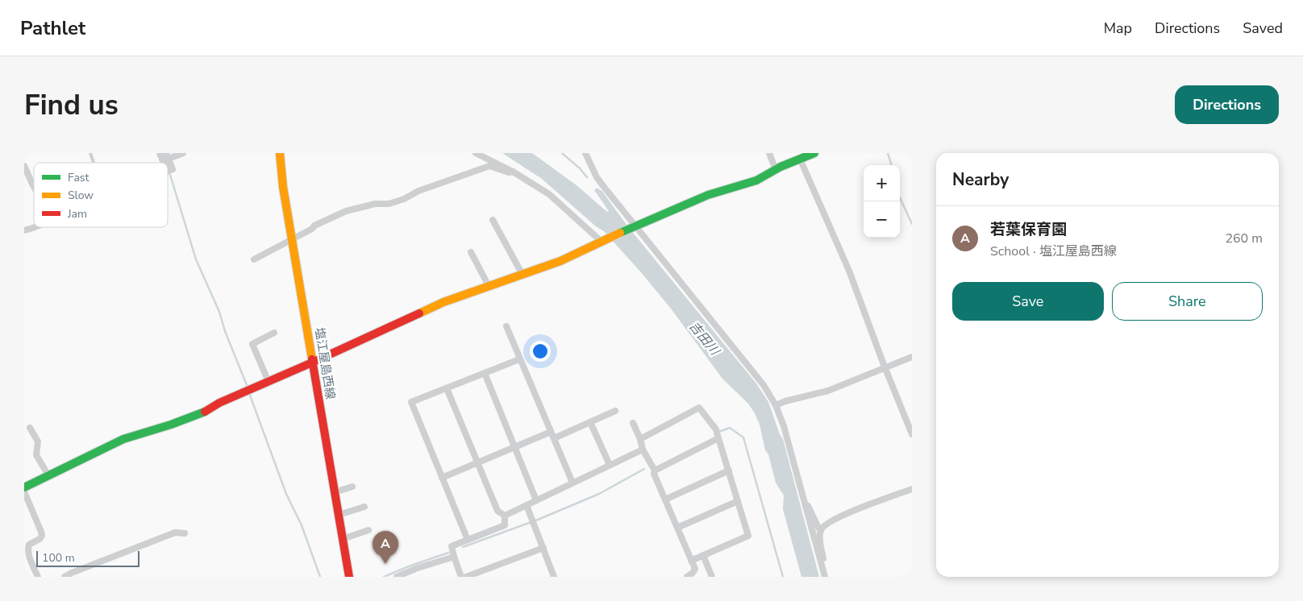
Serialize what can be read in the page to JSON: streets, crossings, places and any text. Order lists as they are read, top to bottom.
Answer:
{
  "streets": {
    "street": ["塩江屋島西線"]
  },
  "water": ["吉田川"],
  "legend": ["Fast", "Slow", "Jam"],
  "scale_bar": "100 m",
  "page": {
    "header": "Pathlet",
    "nav": ["Map", "Directions", "Saved"],
    "buttons": [
      "Directions",
      ["Save", "Share"]
    ],
    "title": "Find us",
    "heading": "Nearby",
    "map_buttons": ["+", "−"],
    "list": [
      {
        "mark": "A",
        "name": "若葉保育園",
        "note": "School · 塩江屋島西線",
        "value": "260 m"
      }
    ],
    "pins": "A",
    "scale": "100 m"
  }
}
